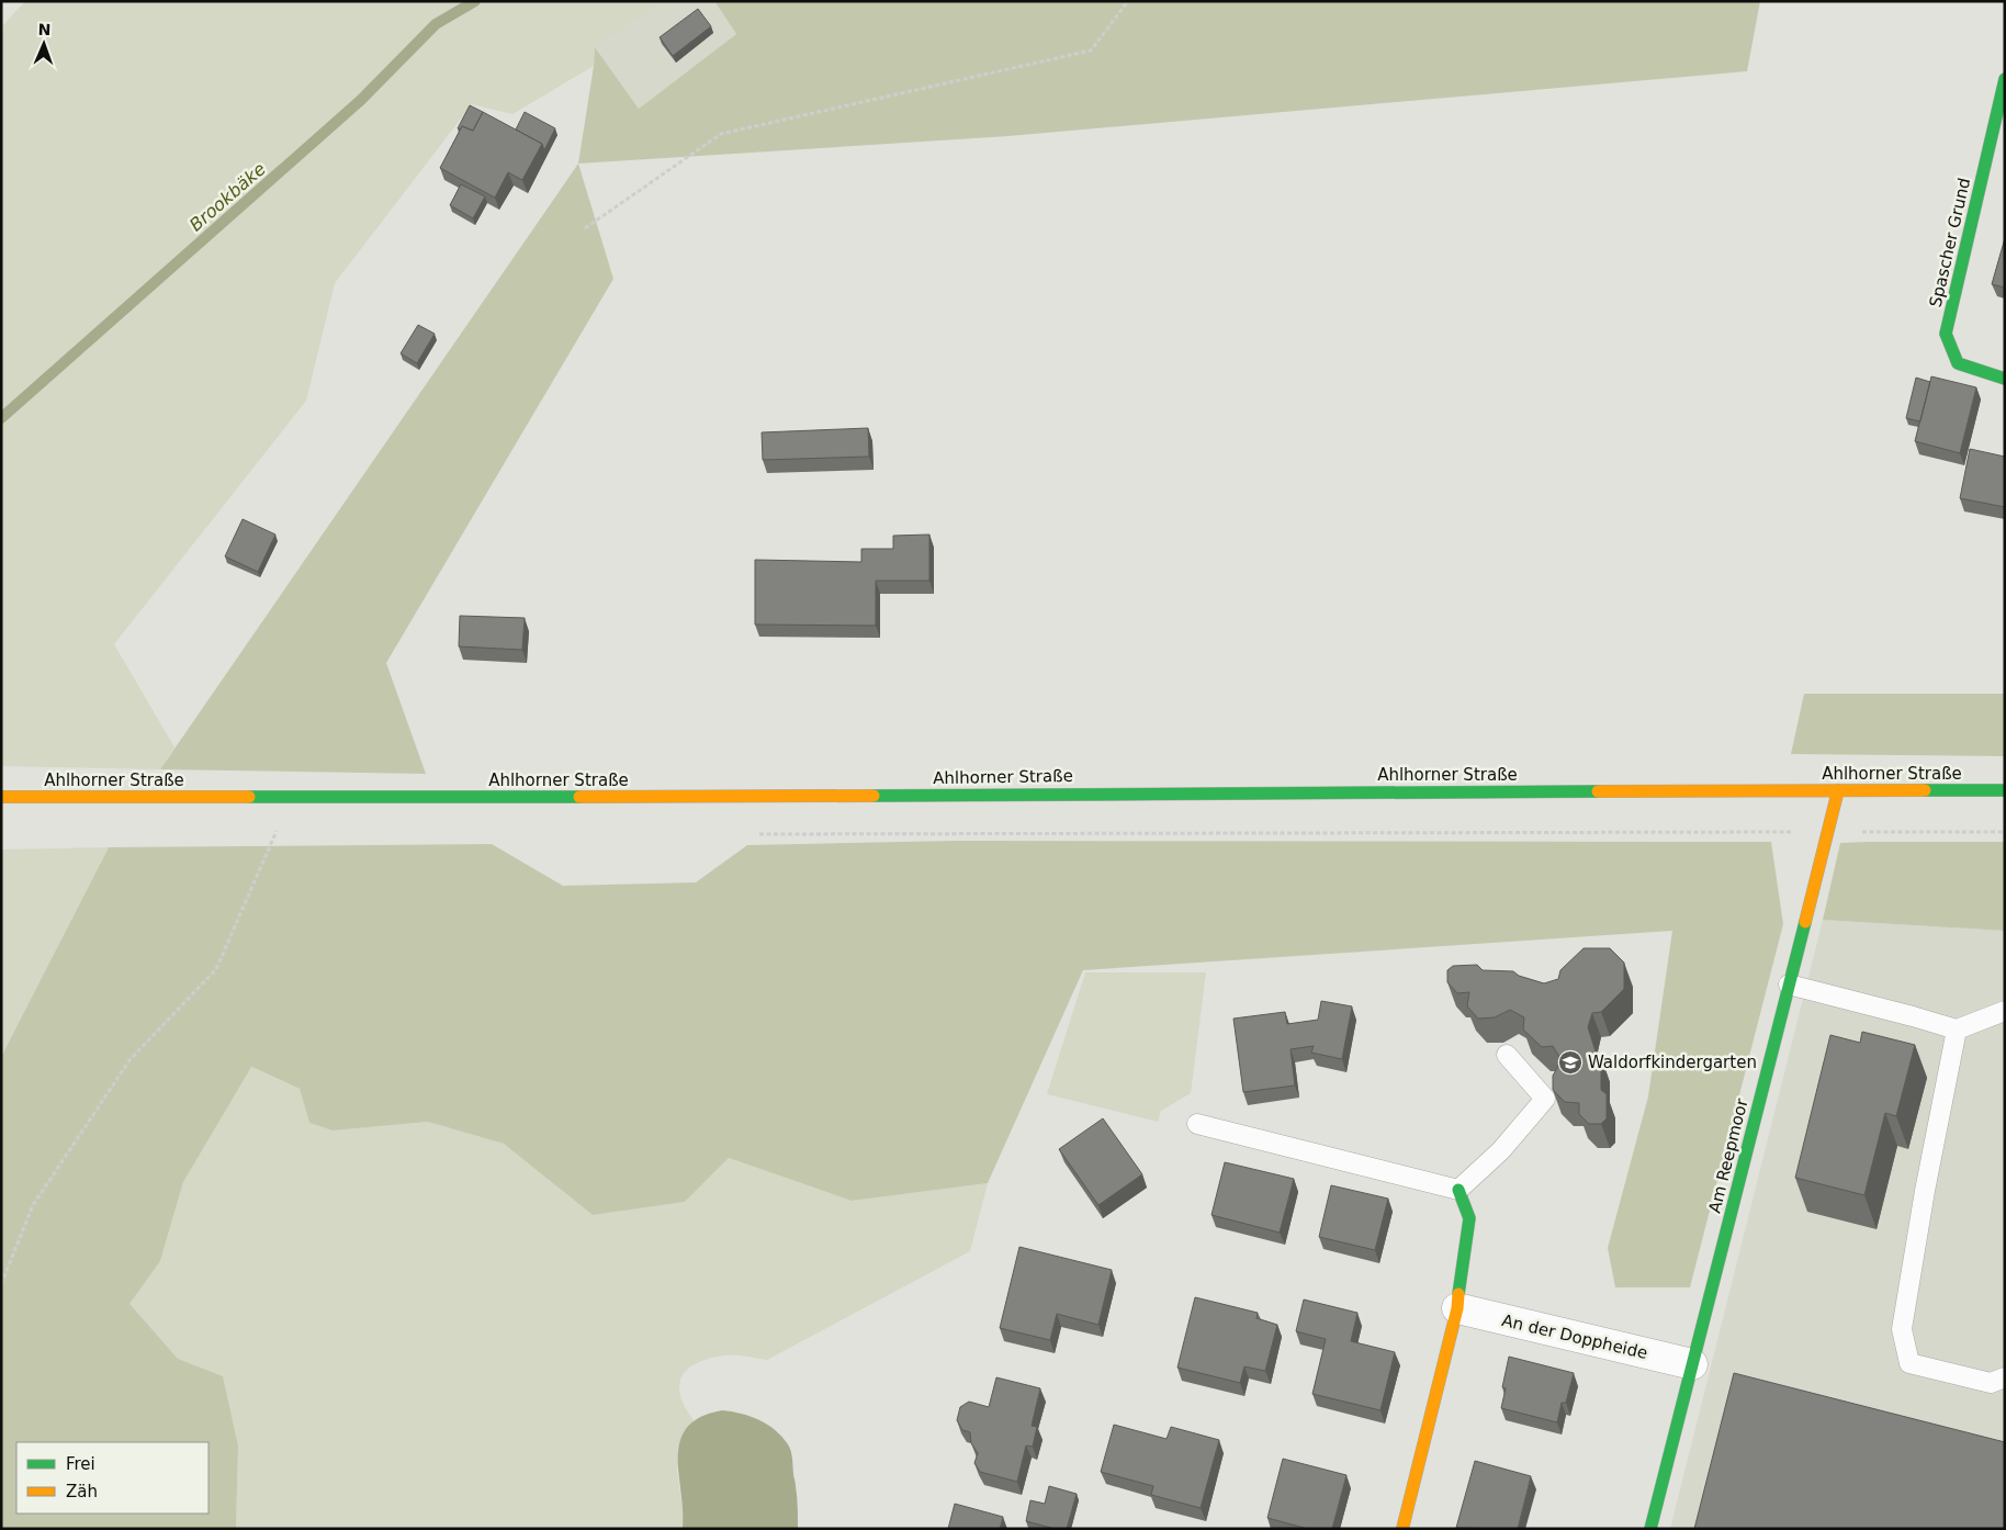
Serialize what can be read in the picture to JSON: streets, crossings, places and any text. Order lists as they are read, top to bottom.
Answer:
{
  "streets": {
    "street": [
      "Spascher Grund",
      "Ahlhorner Straße",
      "Am Reepmoor",
      "An der Doppheide"
    ]
  },
  "crossings": [
    ["Ahlhorner Straße", "Am Reepmoor"],
    ["Am Reepmoor", "An der Doppheide"]
  ],
  "water": ["Brookbäke"],
  "places": {
    "school or university": ["Waldorfkindergarten"]
  },
  "legend": ["Frei", "Zäh"],
  "north": "top"
}
